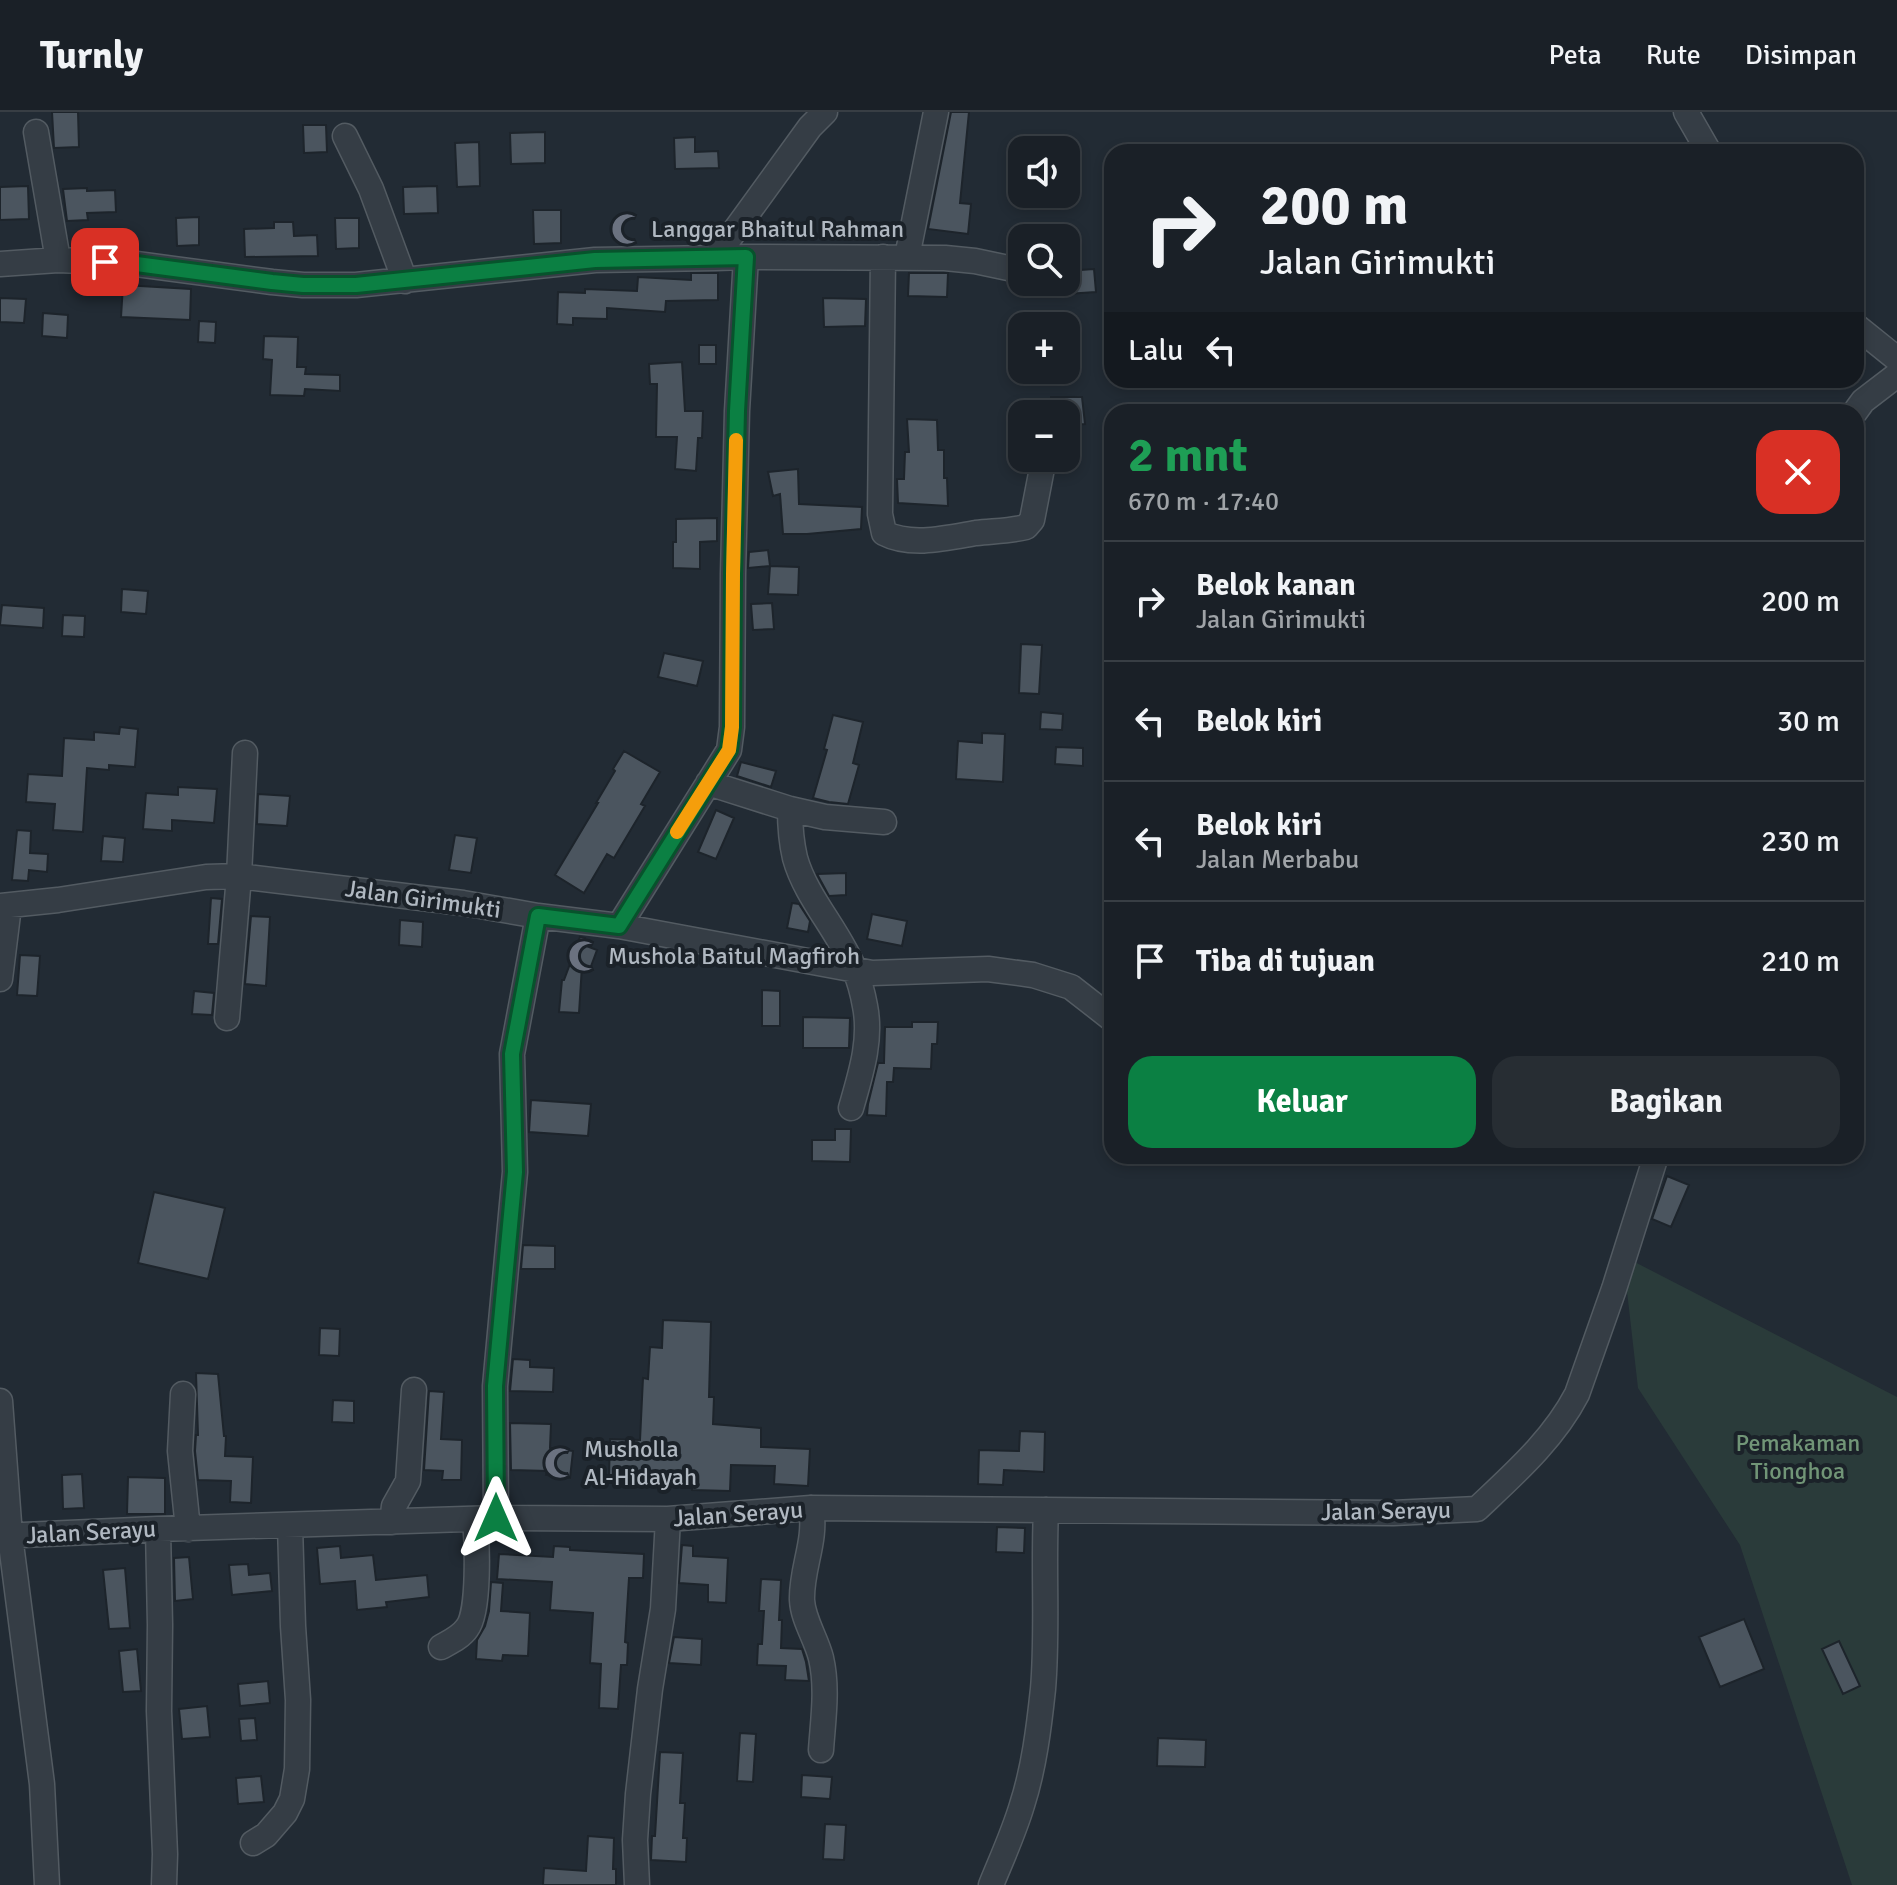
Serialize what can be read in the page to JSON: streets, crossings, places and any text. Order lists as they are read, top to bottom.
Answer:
{
  "streets": {
    "street": ["Jalan Girimukti", "Jalan Serayu"]
  },
  "parks": ["Pemakaman Tionghoa"],
  "places": {
    "mosque": ["Langgar Bhaitul Rahman", "Mushola Baitul Magfiroh", "Musholla Al-Hidayah"]
  },
  "page": {
    "header": "Turnly",
    "nav": ["Peta", "Rute", "Disimpan"],
    "map_buttons": ["+", "−"],
    "turn": ["200 m", "Jalan Girimukti"],
    "then": "Lalu",
    "heading": ["2 mnt", "670 m · 17:40"],
    "list": [
      {
        "name": "Belok kanan",
        "note": "Jalan Girimukti",
        "value": "200 m"
      },
      {
        "name": "Belok kiri",
        "value": "30 m"
      },
      {
        "name": "Belok kiri",
        "note": "Jalan Merbabu",
        "value": "230 m"
      },
      {
        "name": "Tiba di tujuan",
        "value": "210 m"
      }
    ],
    "buttons": ["Keluar", "Bagikan"]
  }
}
